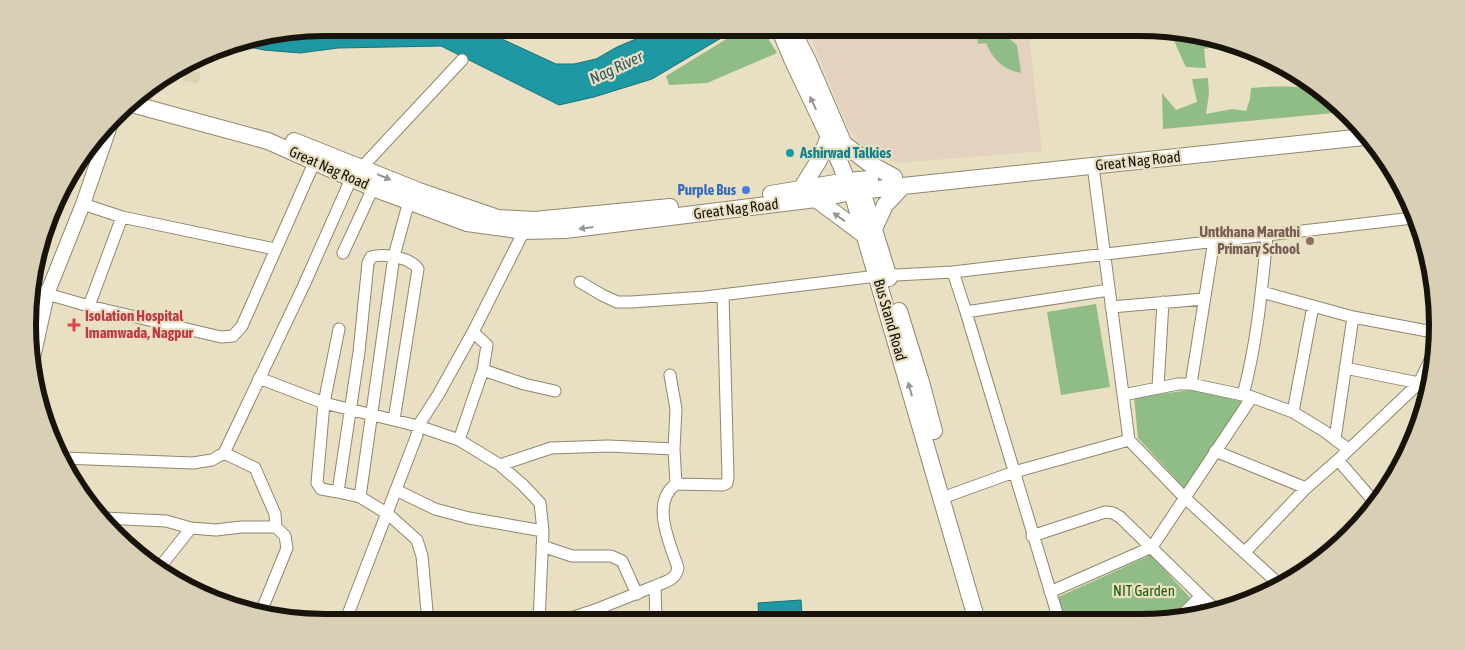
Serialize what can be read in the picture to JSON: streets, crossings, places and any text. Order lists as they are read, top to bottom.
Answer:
{
  "streets": {
    "main road": ["Great Nag Road", "Bus Stand Road"]
  },
  "crossings": [
    ["Great Nag Road", "Bus Stand Road"]
  ],
  "water": ["Nag River"],
  "parks": ["NIT Garden"],
  "places": {
    "other": ["Ashirwad Talkies", "Purple Bus", "Untkhana Marathi Primary School"],
    "health": ["Isolation Hospital Imamwada, Nagpur"]
  }
}
